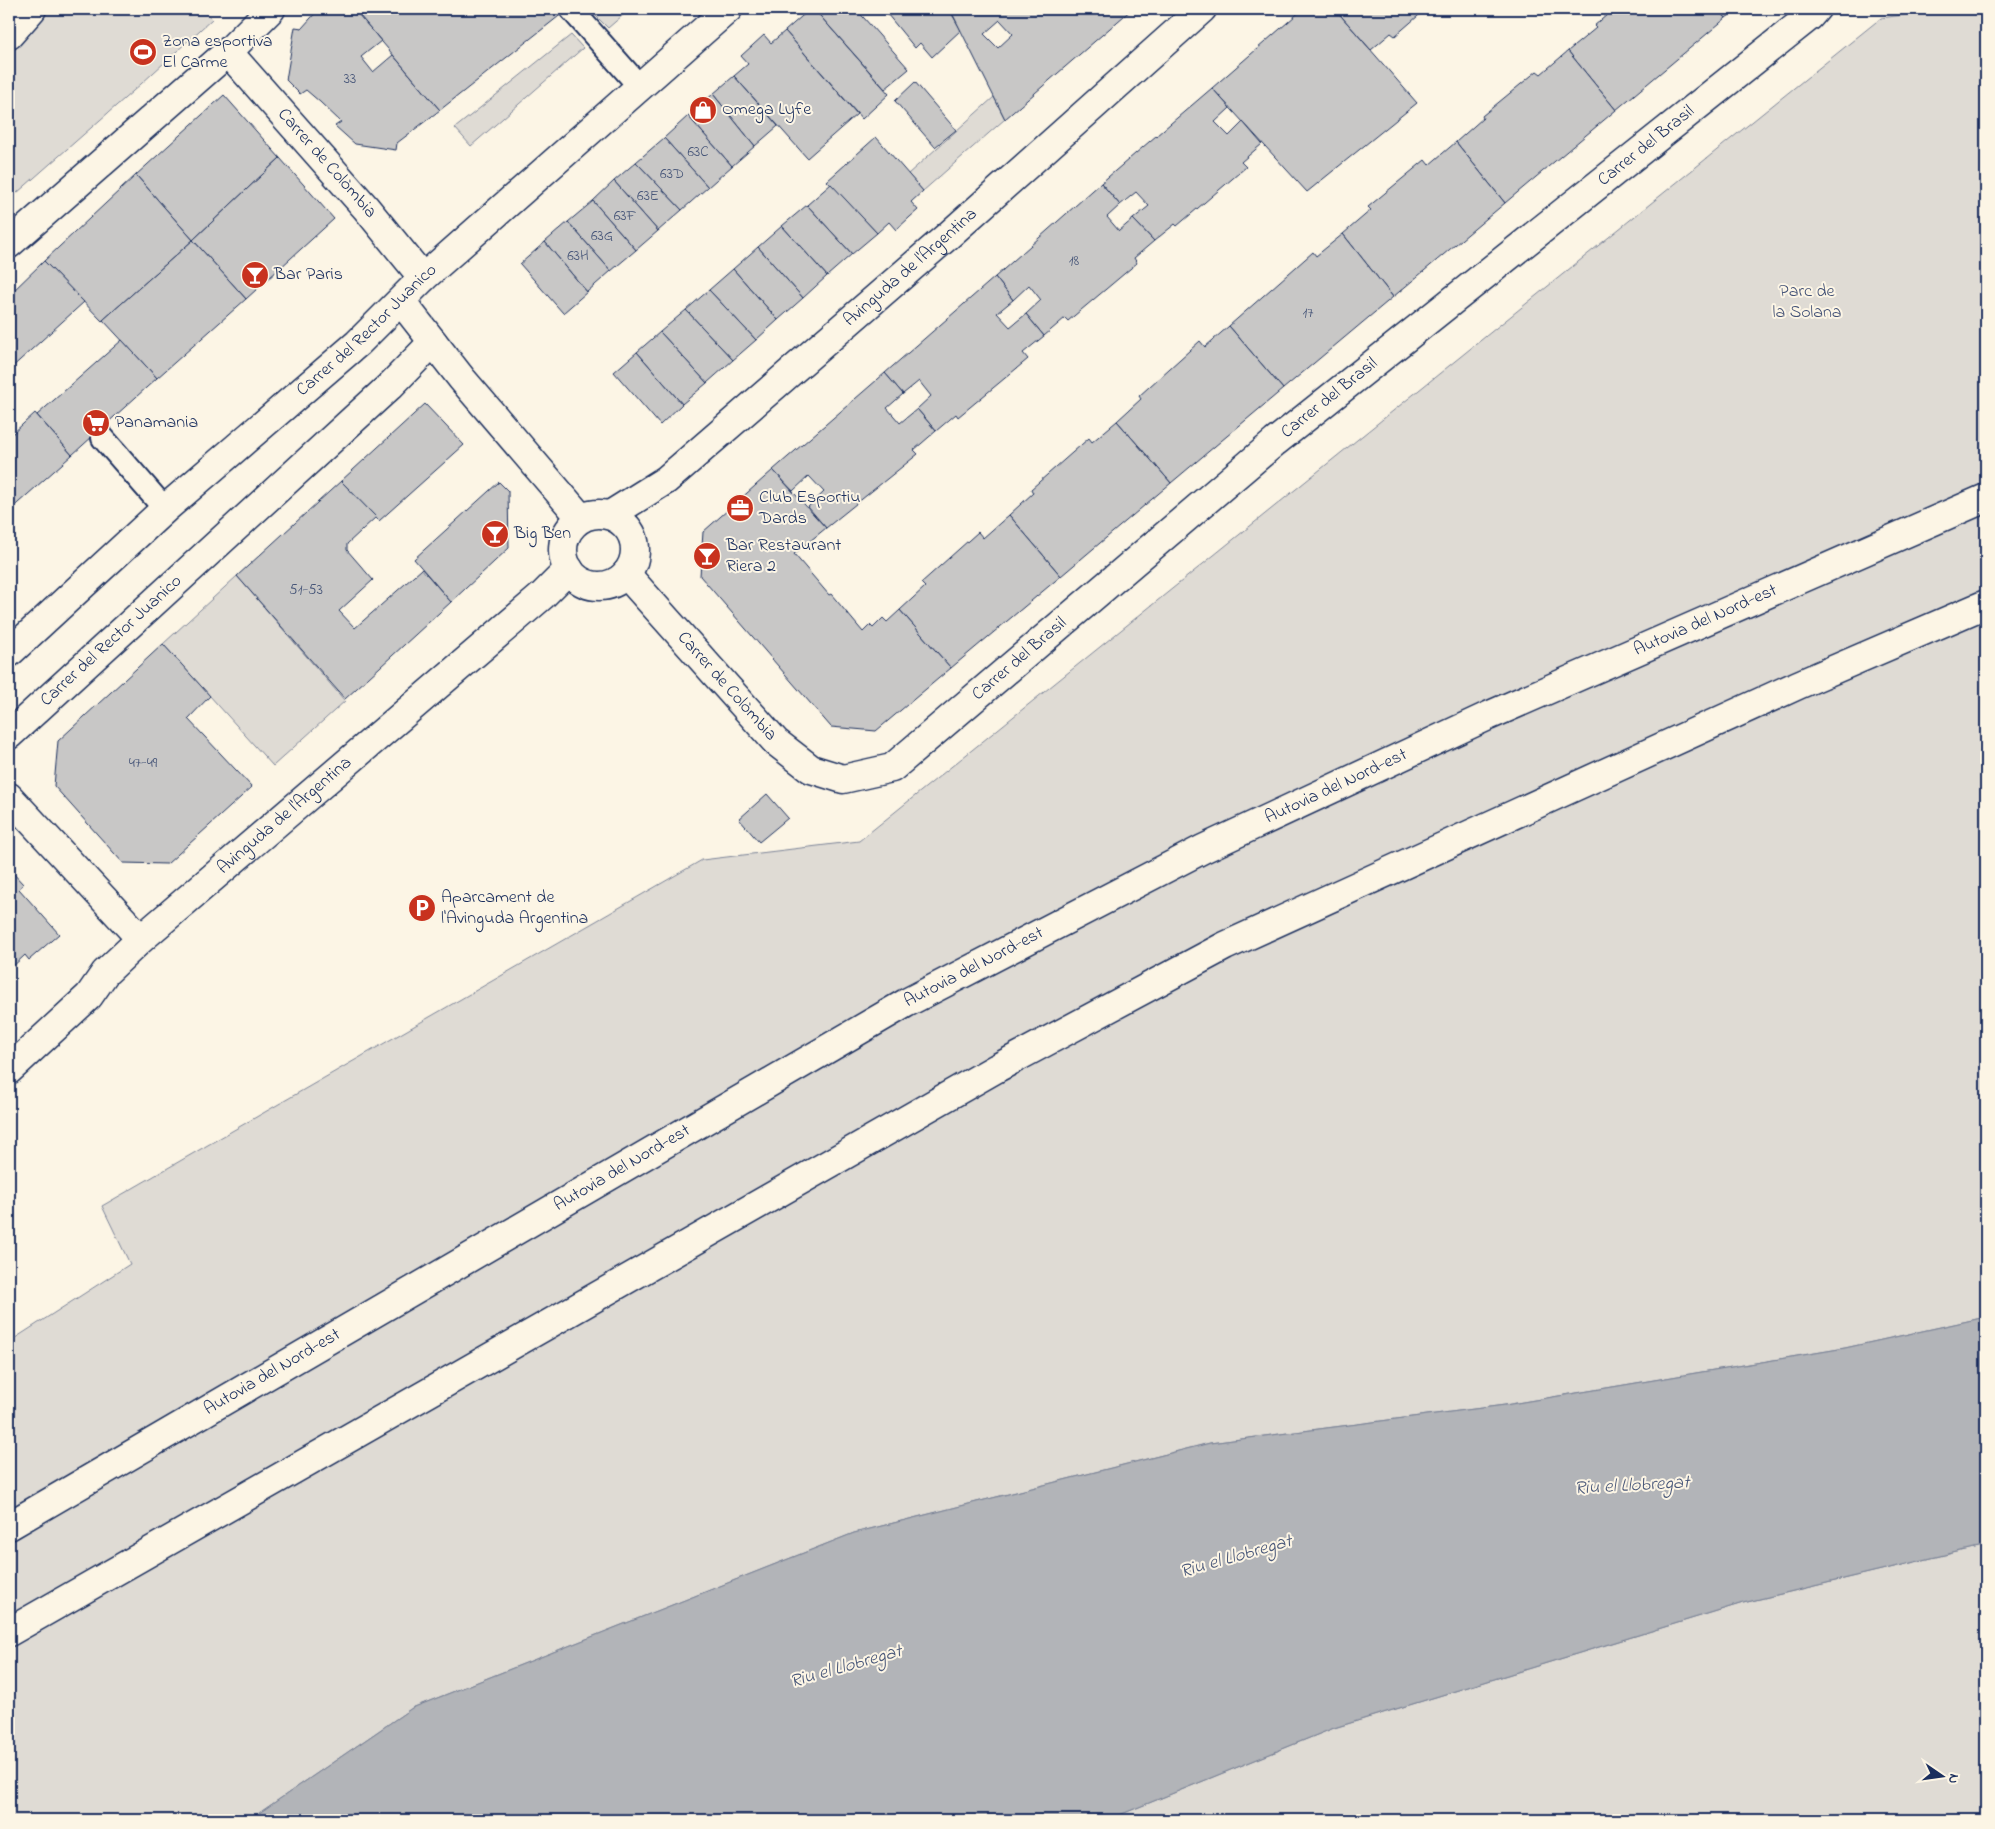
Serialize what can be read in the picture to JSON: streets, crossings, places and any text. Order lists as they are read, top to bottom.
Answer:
{
  "streets": {
    "main road": [
      "Carrer del Brasil",
      "Carrer de Colòmbia",
      "Avinguda de l'Argentina",
      "Carrer del Rector Juanico",
      "Autovia del Nord-est"
    ]
  },
  "crossings": [
    ["Carrer del Brasil", "Carrer de Colòmbia"],
    ["Carrer de Colòmbia", "Avinguda de l'Argentina"],
    ["Carrer de Colòmbia", "Carrer del Rector Juanico"]
  ],
  "water": ["Riu el Llobregat"],
  "parks": ["Parc de la Solana"],
  "places": {
    "sports": ["Zona esportiva El Carme"],
    "shop": ["Omega Lyfe"],
    "bar": ["Bar Paris", "Big Ben", "Bar Restaurant Riera 2"],
    "supermarket": ["Panamania"],
    "office": ["Club Esportiu Dards"],
    "parking": ["Aparcament de l'Avinguda Argentina"]
  },
  "house_numbers": [
    "33",
    "63C",
    "63D",
    "63E",
    "63F",
    "63G",
    "63H",
    "18",
    "17",
    "51-53",
    "47-49"
  ],
  "north": "right"
}
